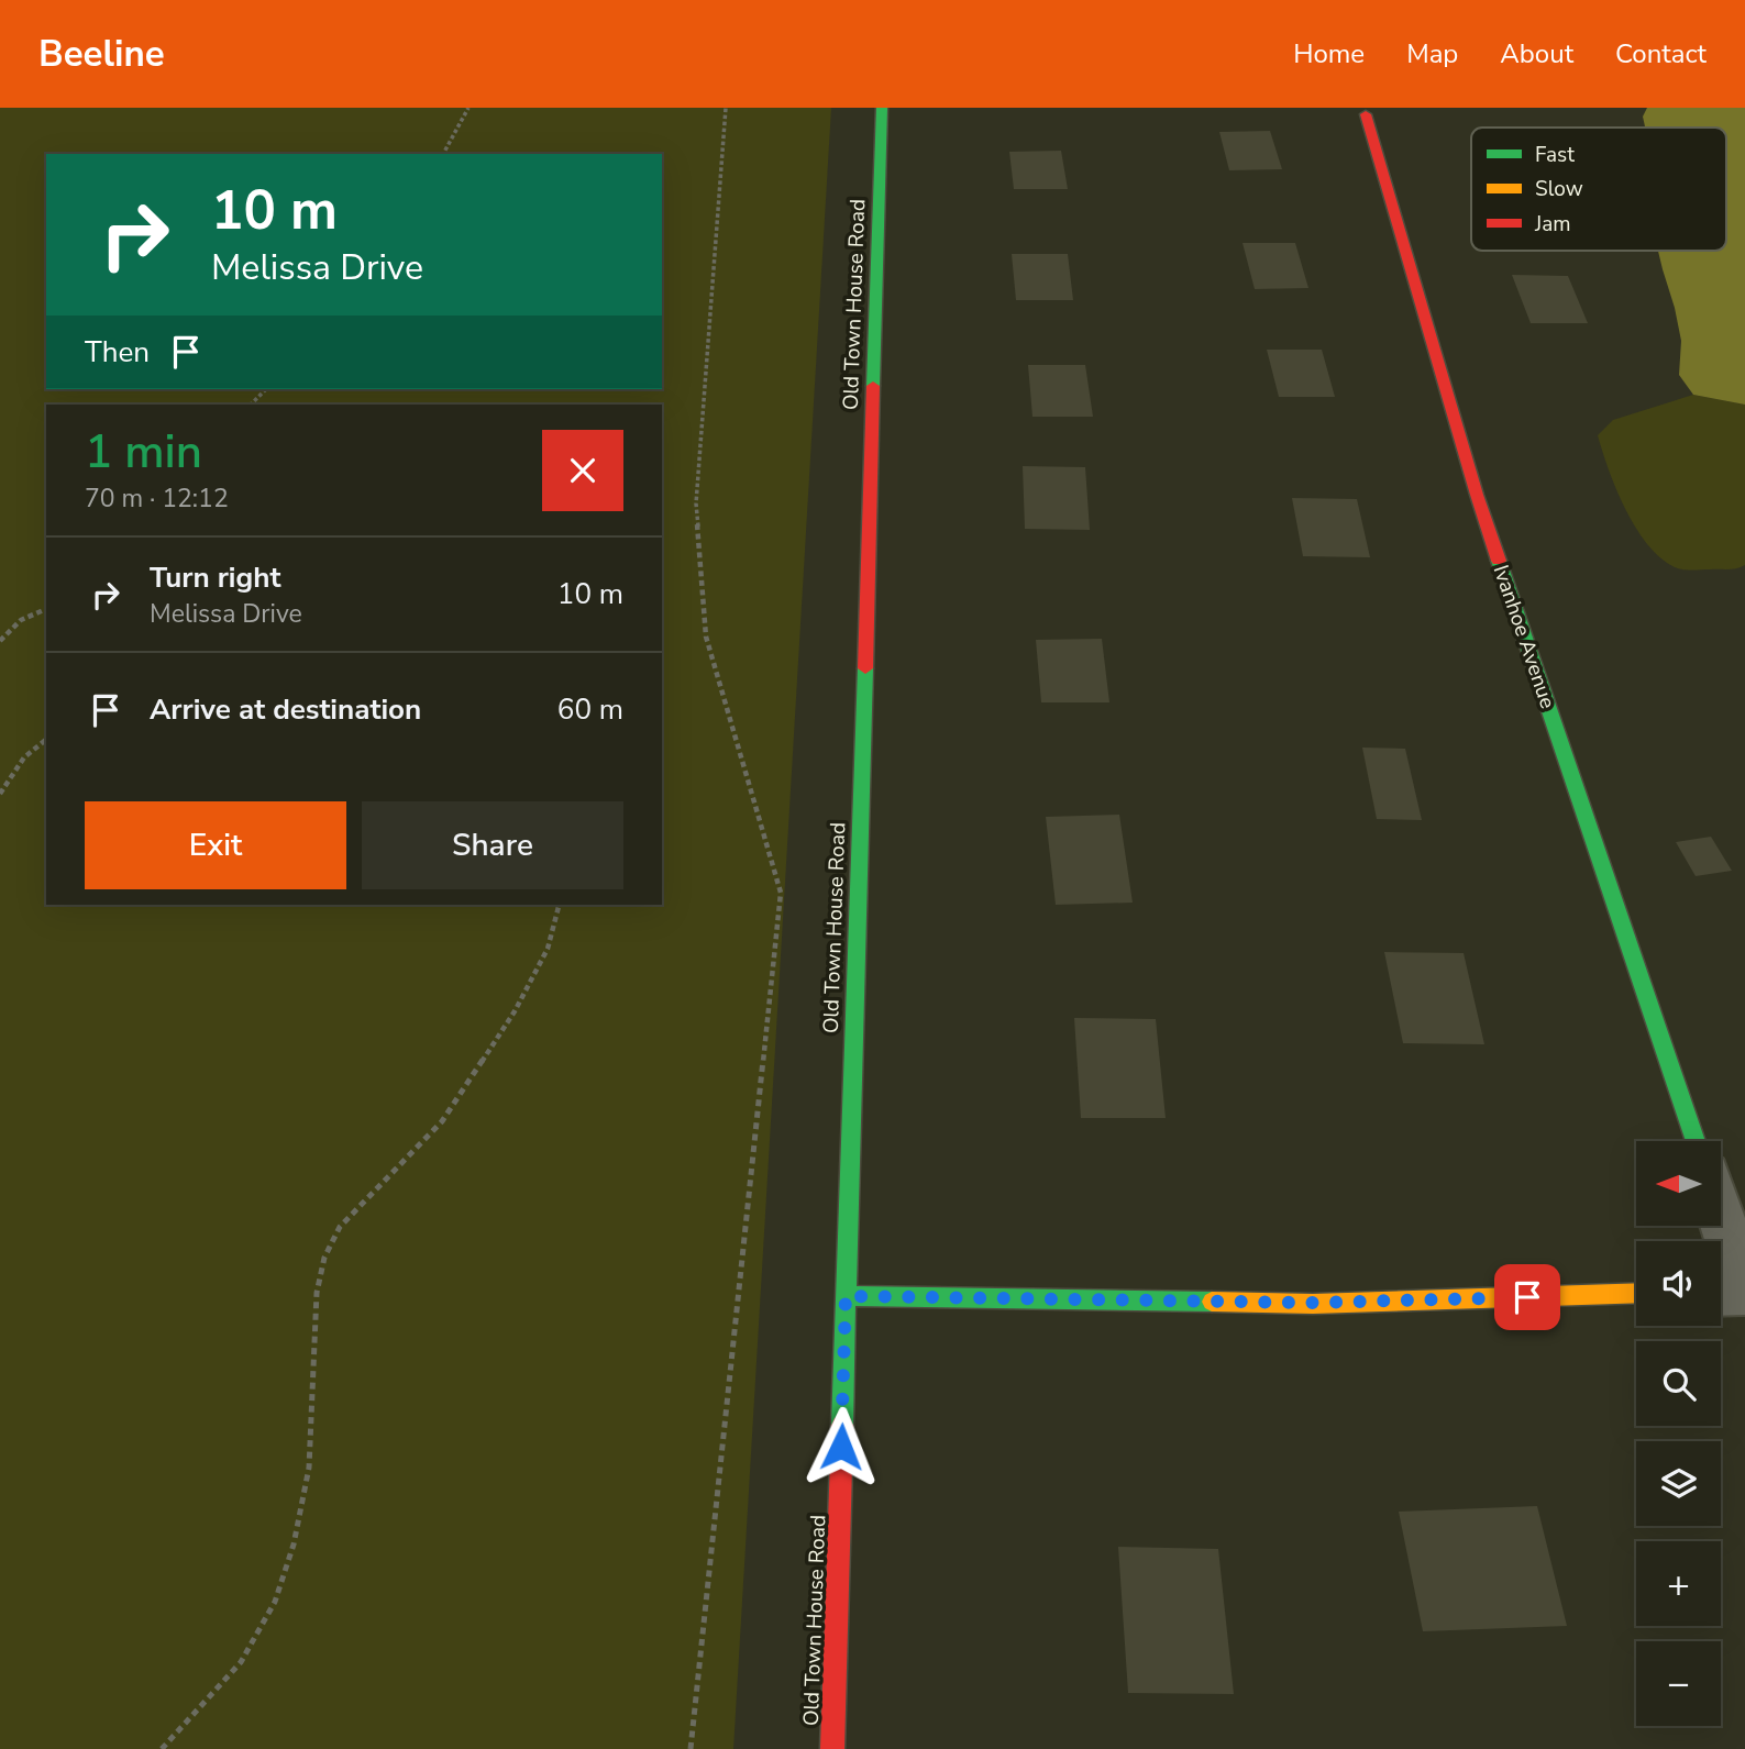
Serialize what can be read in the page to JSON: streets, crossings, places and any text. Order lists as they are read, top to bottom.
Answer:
{
  "streets": {
    "street": ["Old Town House Road", "Ivanhoe Avenue"]
  },
  "legend": ["Fast", "Slow", "Jam"],
  "north": "left",
  "page": {
    "header": "Beeline",
    "nav": [
      "Home",
      "Map",
      "About",
      "Contact"
    ],
    "turn": ["10 m", "Melissa Drive"],
    "then": "Then",
    "heading": ["1 min", "70 m · 12:12"],
    "list": [
      {
        "name": "Turn right",
        "note": "Melissa Drive",
        "value": "10 m"
      },
      {
        "name": "Arrive at destination",
        "value": "60 m"
      }
    ],
    "buttons": ["Exit", "Share"],
    "map_buttons": ["+", "−"]
  }
}
